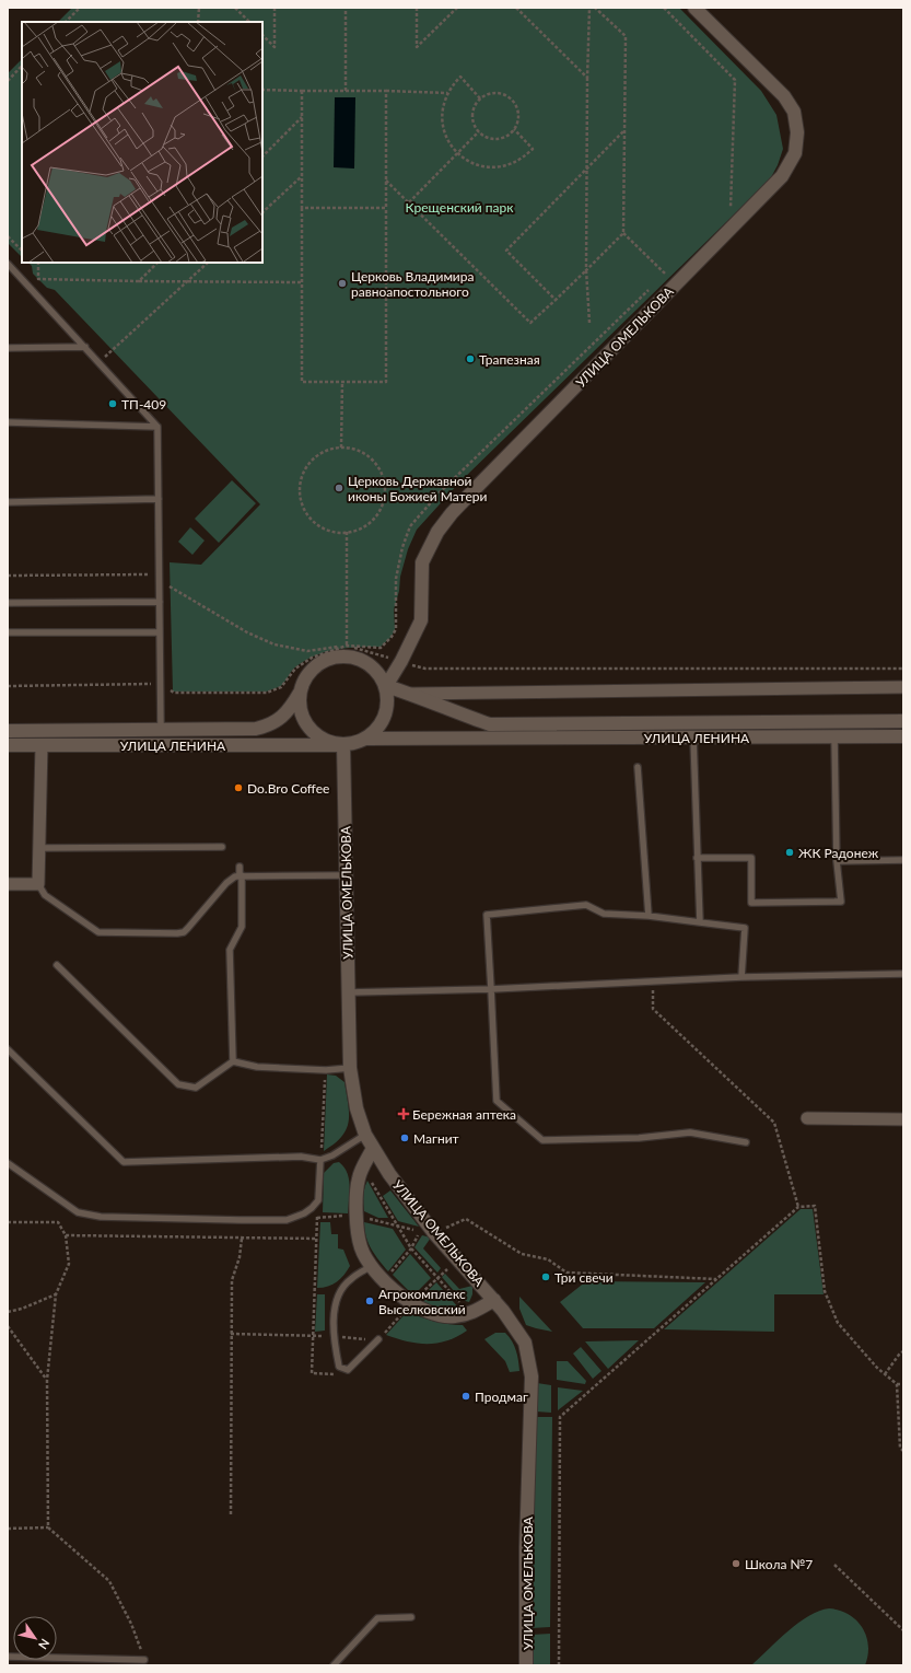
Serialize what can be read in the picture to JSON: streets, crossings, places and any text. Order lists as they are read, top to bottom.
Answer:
{
  "streets": {
    "street": ["УЛИЦА ОМЕЛЬКОВА", "УЛИЦА ЛЕНИНА"]
  },
  "crossings": [
    ["УЛИЦА ОМЕЛЬКОВА", "УЛИЦА ЛЕНИНА"]
  ],
  "parks": ["Крещенский парк"],
  "places": {
    "other": [
      "Церковь Владимира равноапостольного",
      "Трапезная",
      "ТП-409",
      "Церковь Державной иконы Божией Матери",
      "Do.Bro Coffee",
      "ЖК Радонеж",
      "Магнит",
      "Три свечи",
      "Агрокомплекс Выселковский",
      "Продмаг",
      "Школа №7"
    ],
    "health": ["Бережная аптека"]
  },
  "north": "bottom right"
}
